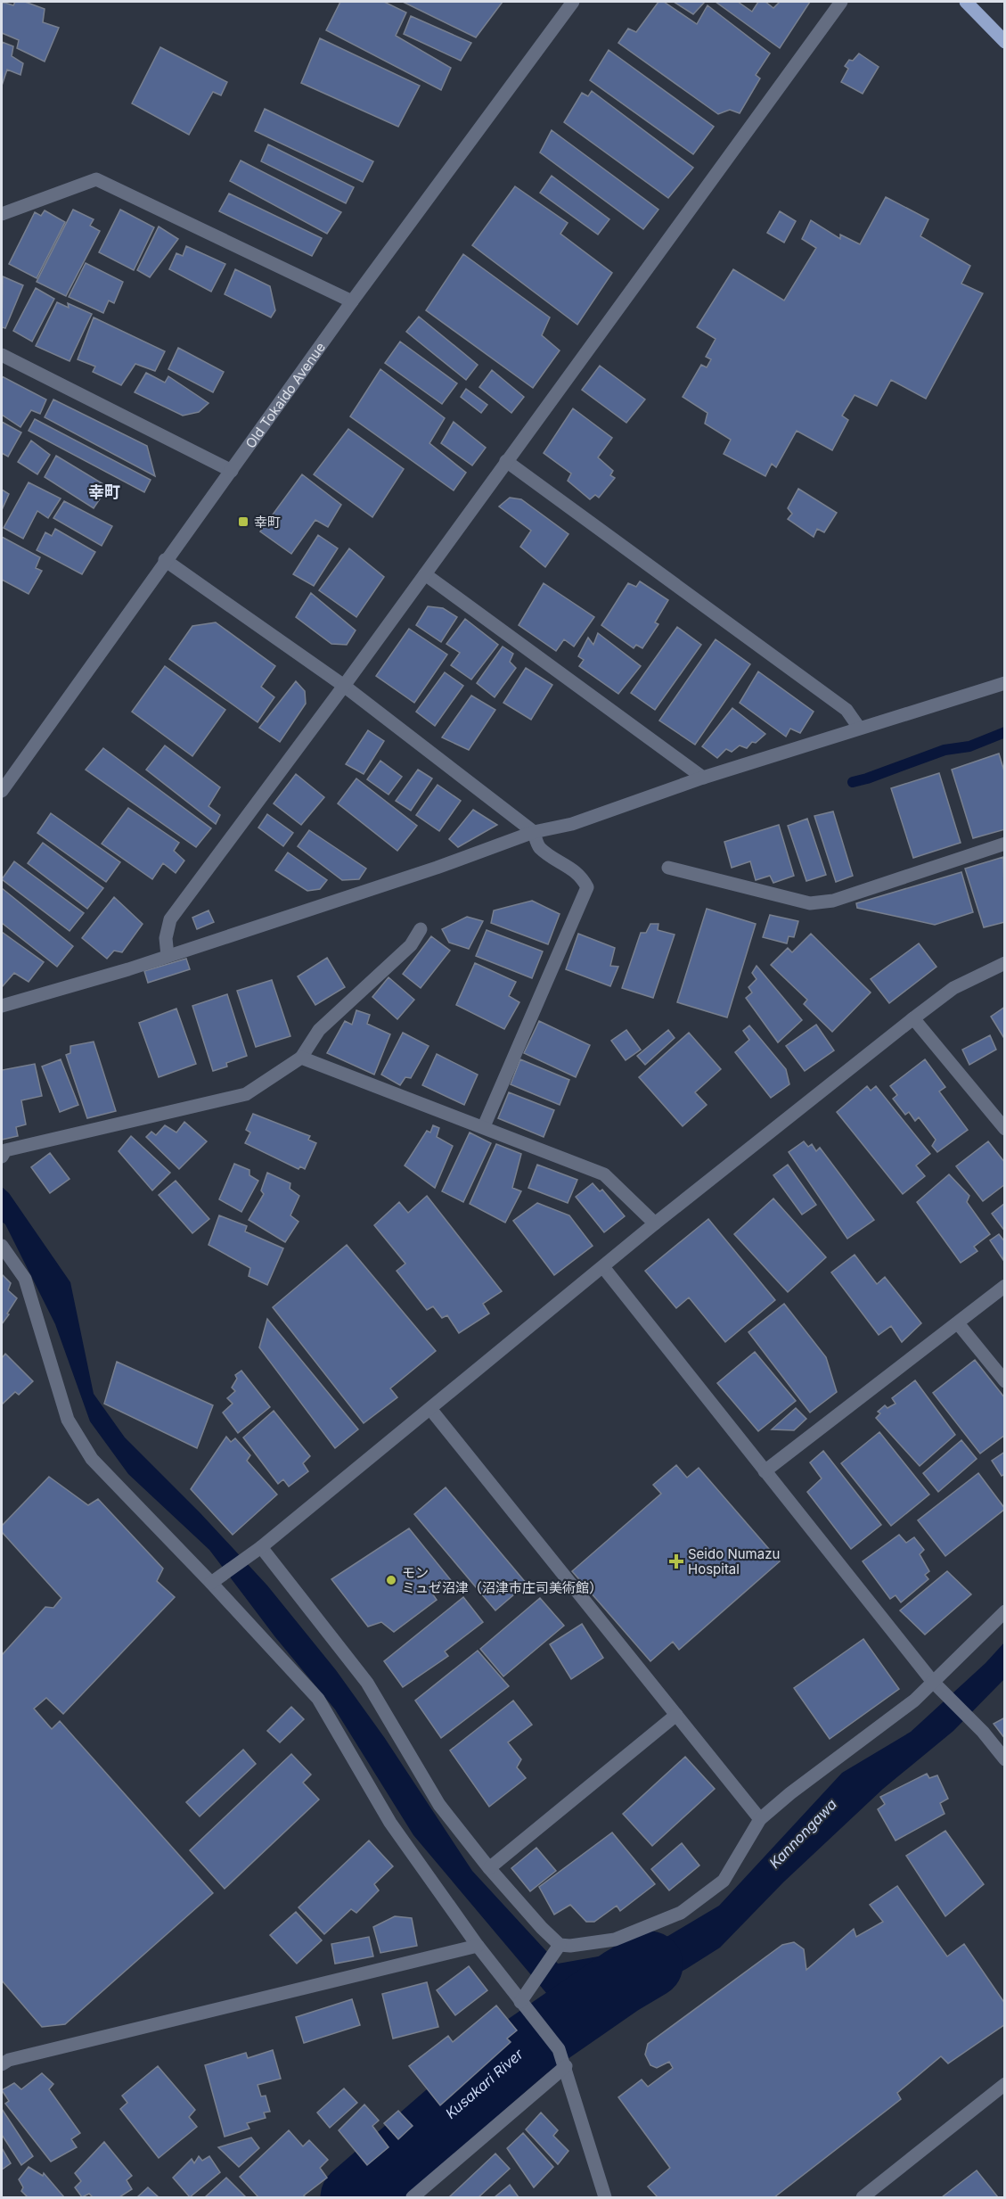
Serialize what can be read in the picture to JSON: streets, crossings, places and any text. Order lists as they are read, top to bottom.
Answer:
{
  "streets": {
    "street": ["Old Tokaido Avenue"]
  },
  "districts": ["幸町"],
  "water": ["Kannongawa", "Kusakari River"],
  "places": {
    "transit": ["幸町"],
    "health": ["Seido Numazu Hospital"],
    "other": ["モン ミュゼ沼津（沼津市庄司美術館）"]
  }
}
